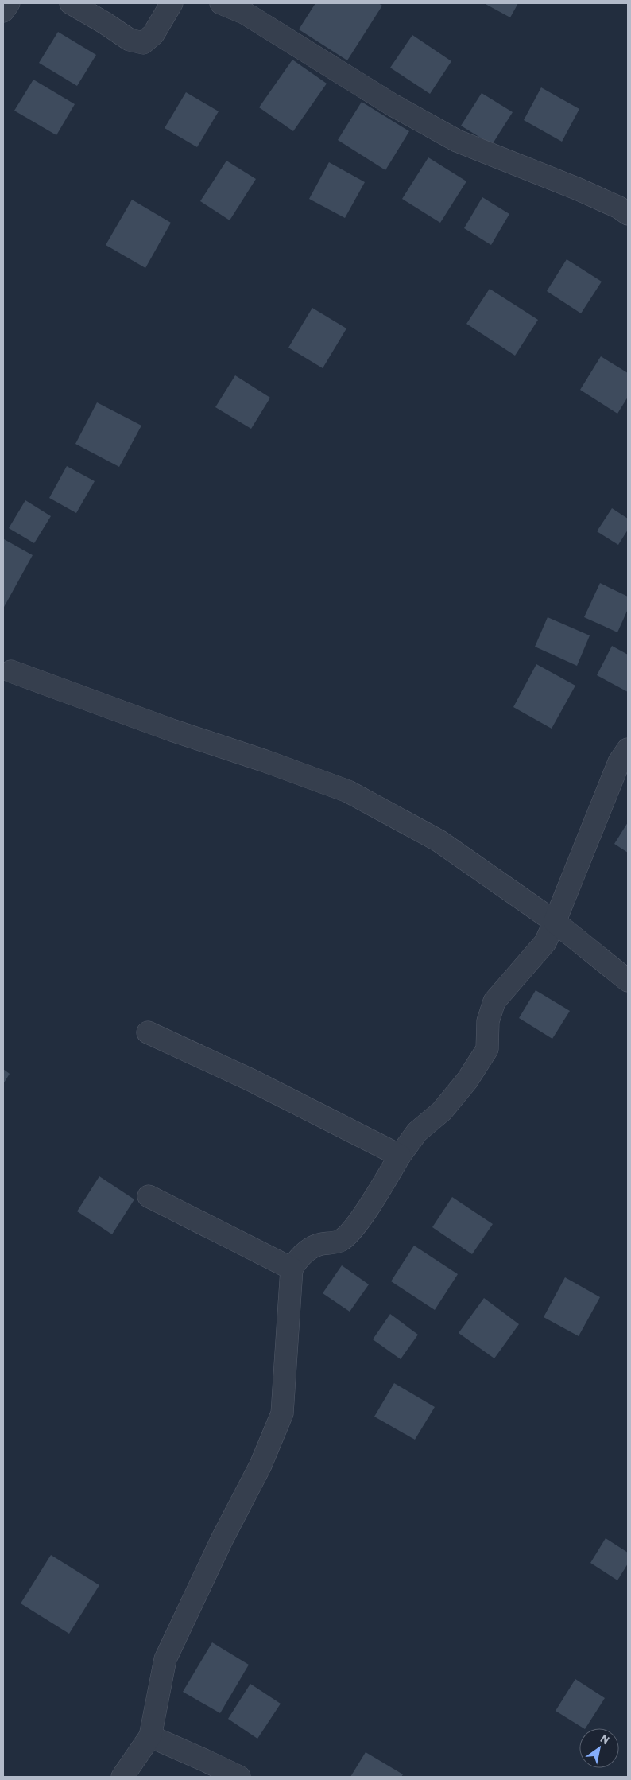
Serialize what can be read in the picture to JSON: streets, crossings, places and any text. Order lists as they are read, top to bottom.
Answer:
{
  "north": "top right"
}
